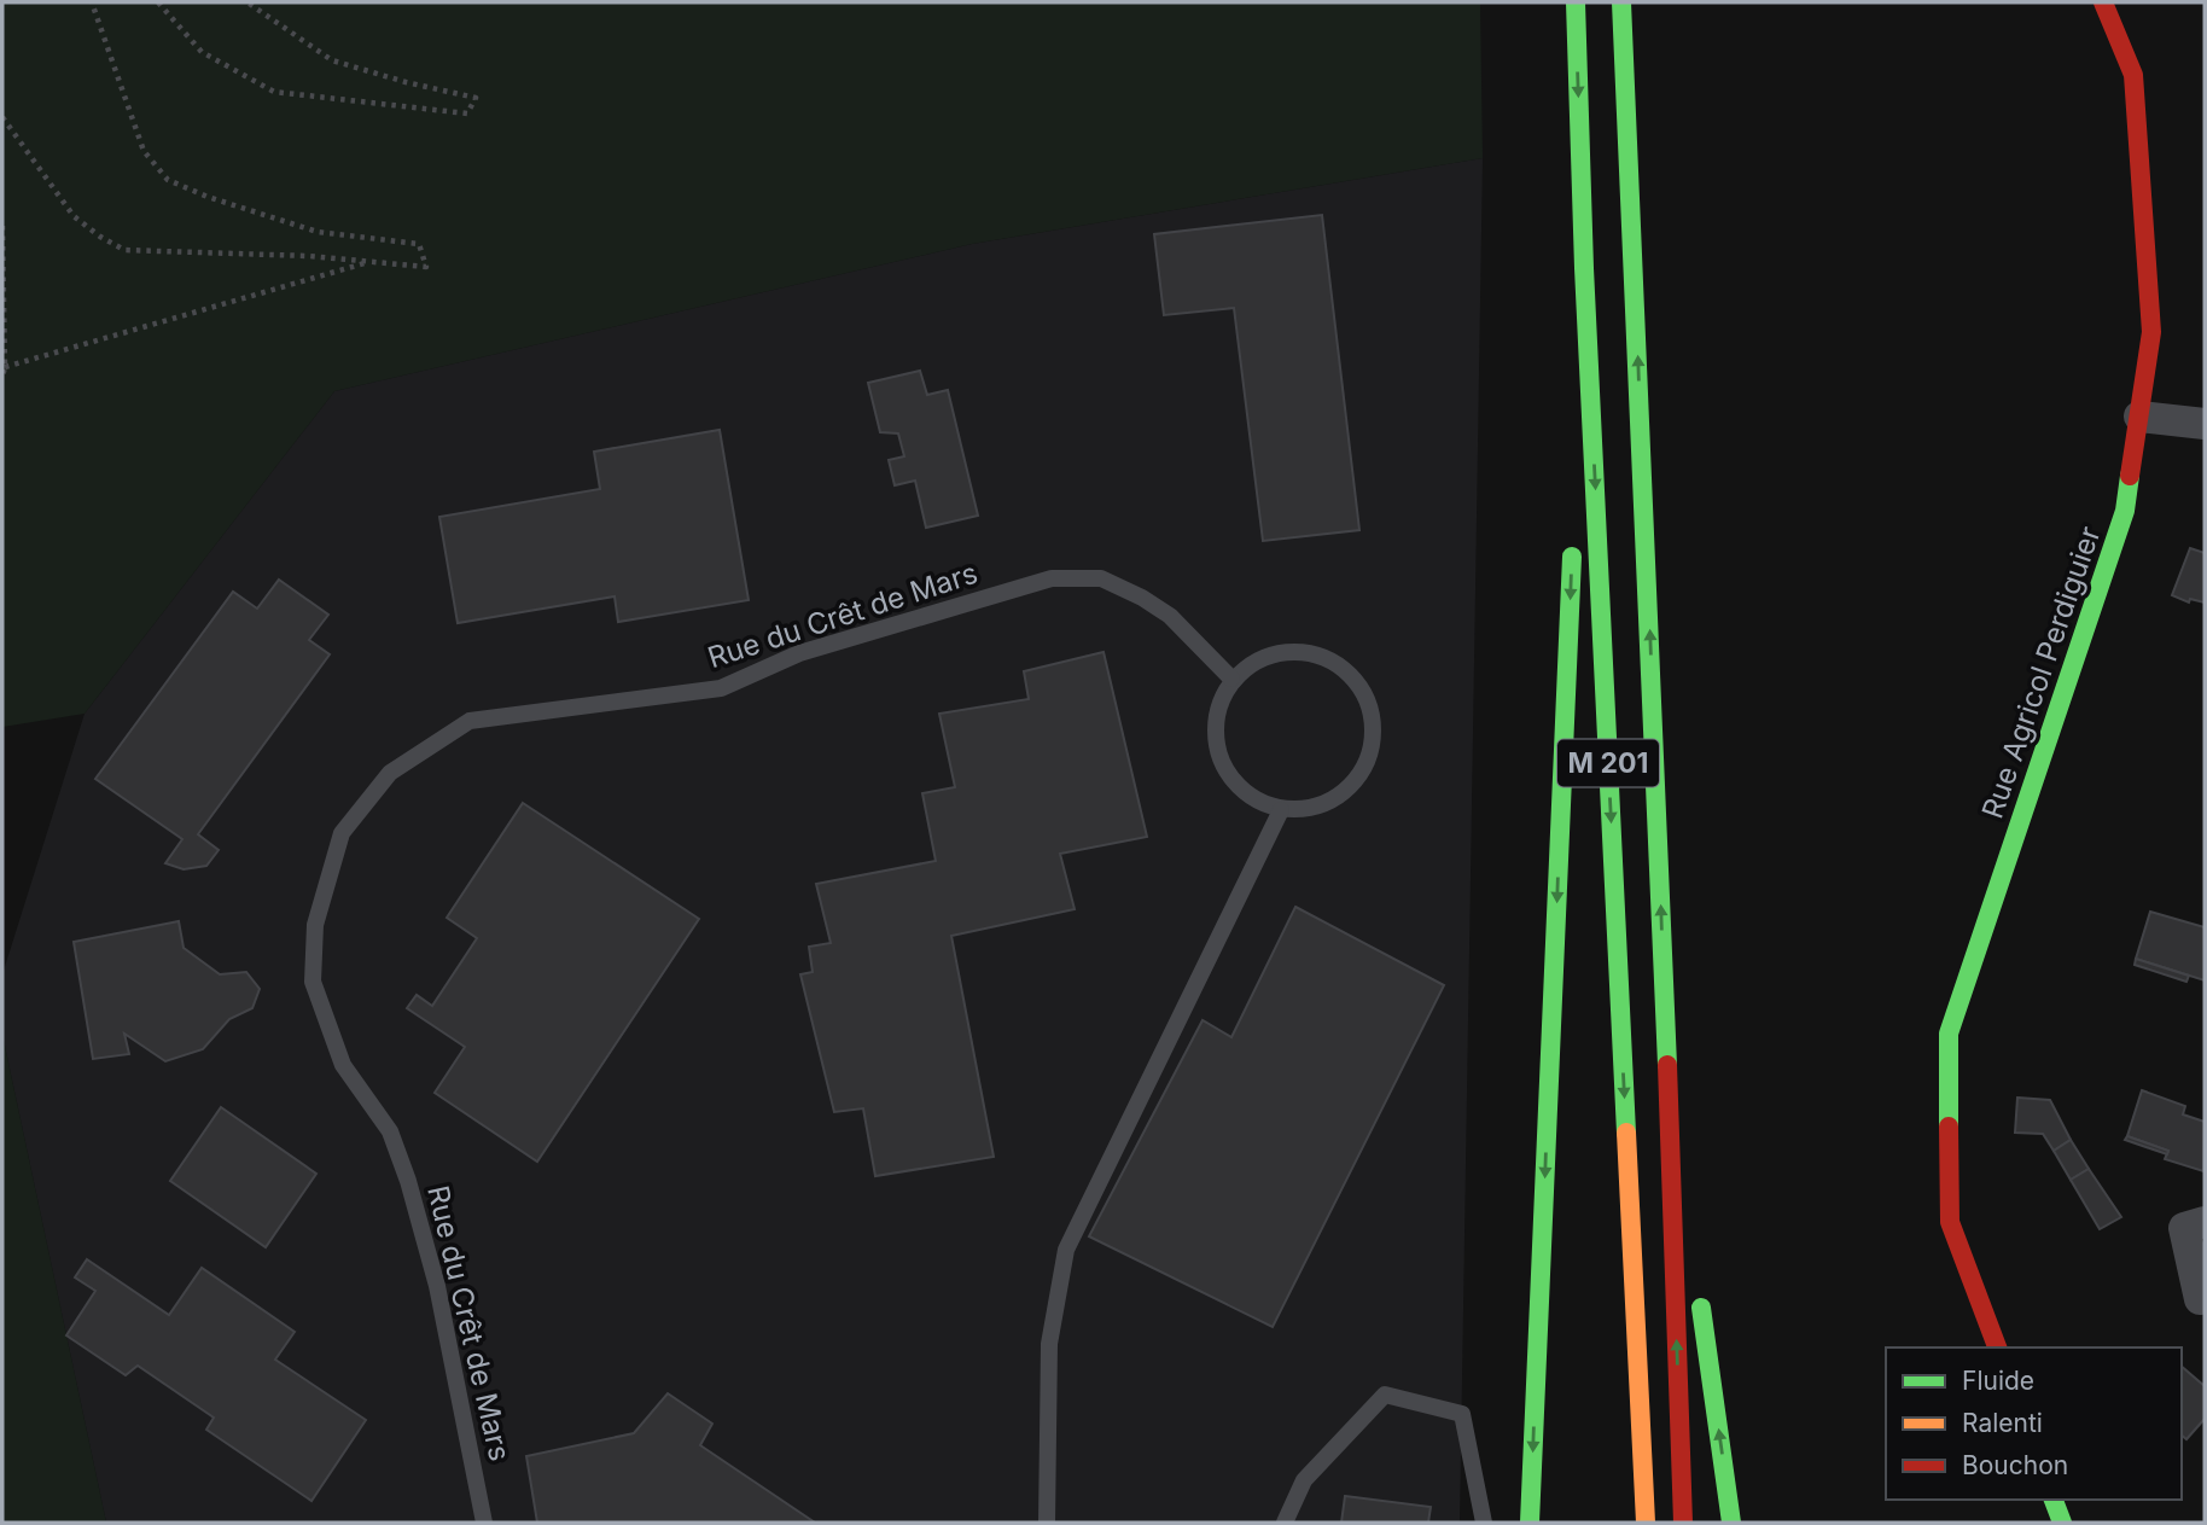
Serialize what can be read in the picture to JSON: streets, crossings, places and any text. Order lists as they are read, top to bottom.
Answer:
{
  "streets": {
    "main road": ["Rue Agricol Perdiguier", "M 201"],
    "lane": ["Rue du Crêt de Mars"]
  },
  "legend": ["Fluide", "Ralenti", "Bouchon"]
}
